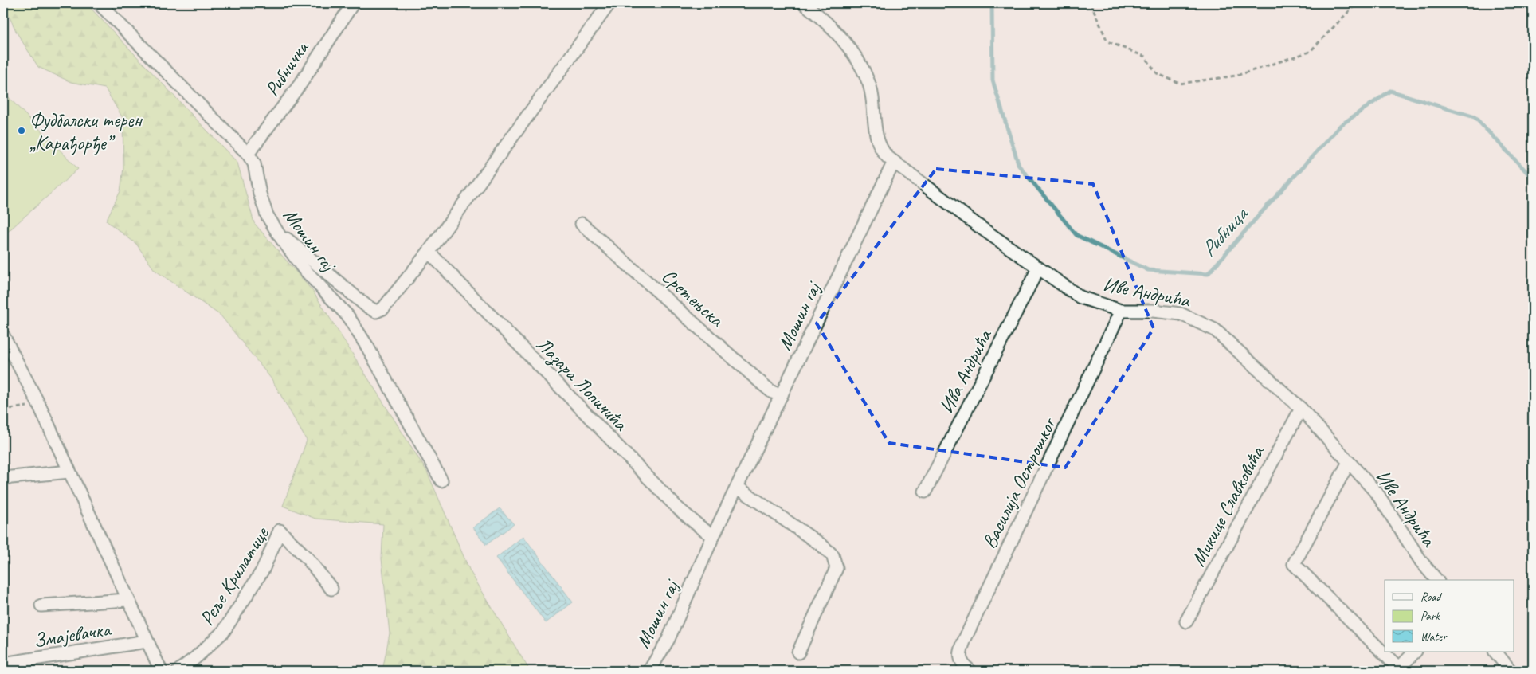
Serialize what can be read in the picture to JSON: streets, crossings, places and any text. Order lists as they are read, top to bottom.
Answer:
{
  "streets": {
    "street": [
      "Рибничка",
      "Мошин гај",
      "Иве Андрића",
      "Сретењска",
      "Ива Андрића",
      "Лазара Лопичића",
      "Василија Острошког",
      "Микице Славковића",
      "Реље Крилатице",
      "Змајевачка"
    ]
  },
  "crossings": [
    ["Рибничка", "Мошин гај"],
    ["Мошин гај", "Иве Андрића"],
    ["Мошин гај", "Сретењска"],
    ["Мошин гај", "Лазара Лопичића"],
    ["Иве Андрића", "Ива Андрића"],
    ["Иве Андрића", "Василија Острошког"],
    ["Иве Андрића", "Микице Славковића"]
  ],
  "water": ["Рибница"],
  "places": ["Фудбалски терен „Карађорђе”"],
  "legend": ["Road", "Park", "Water"]
}
